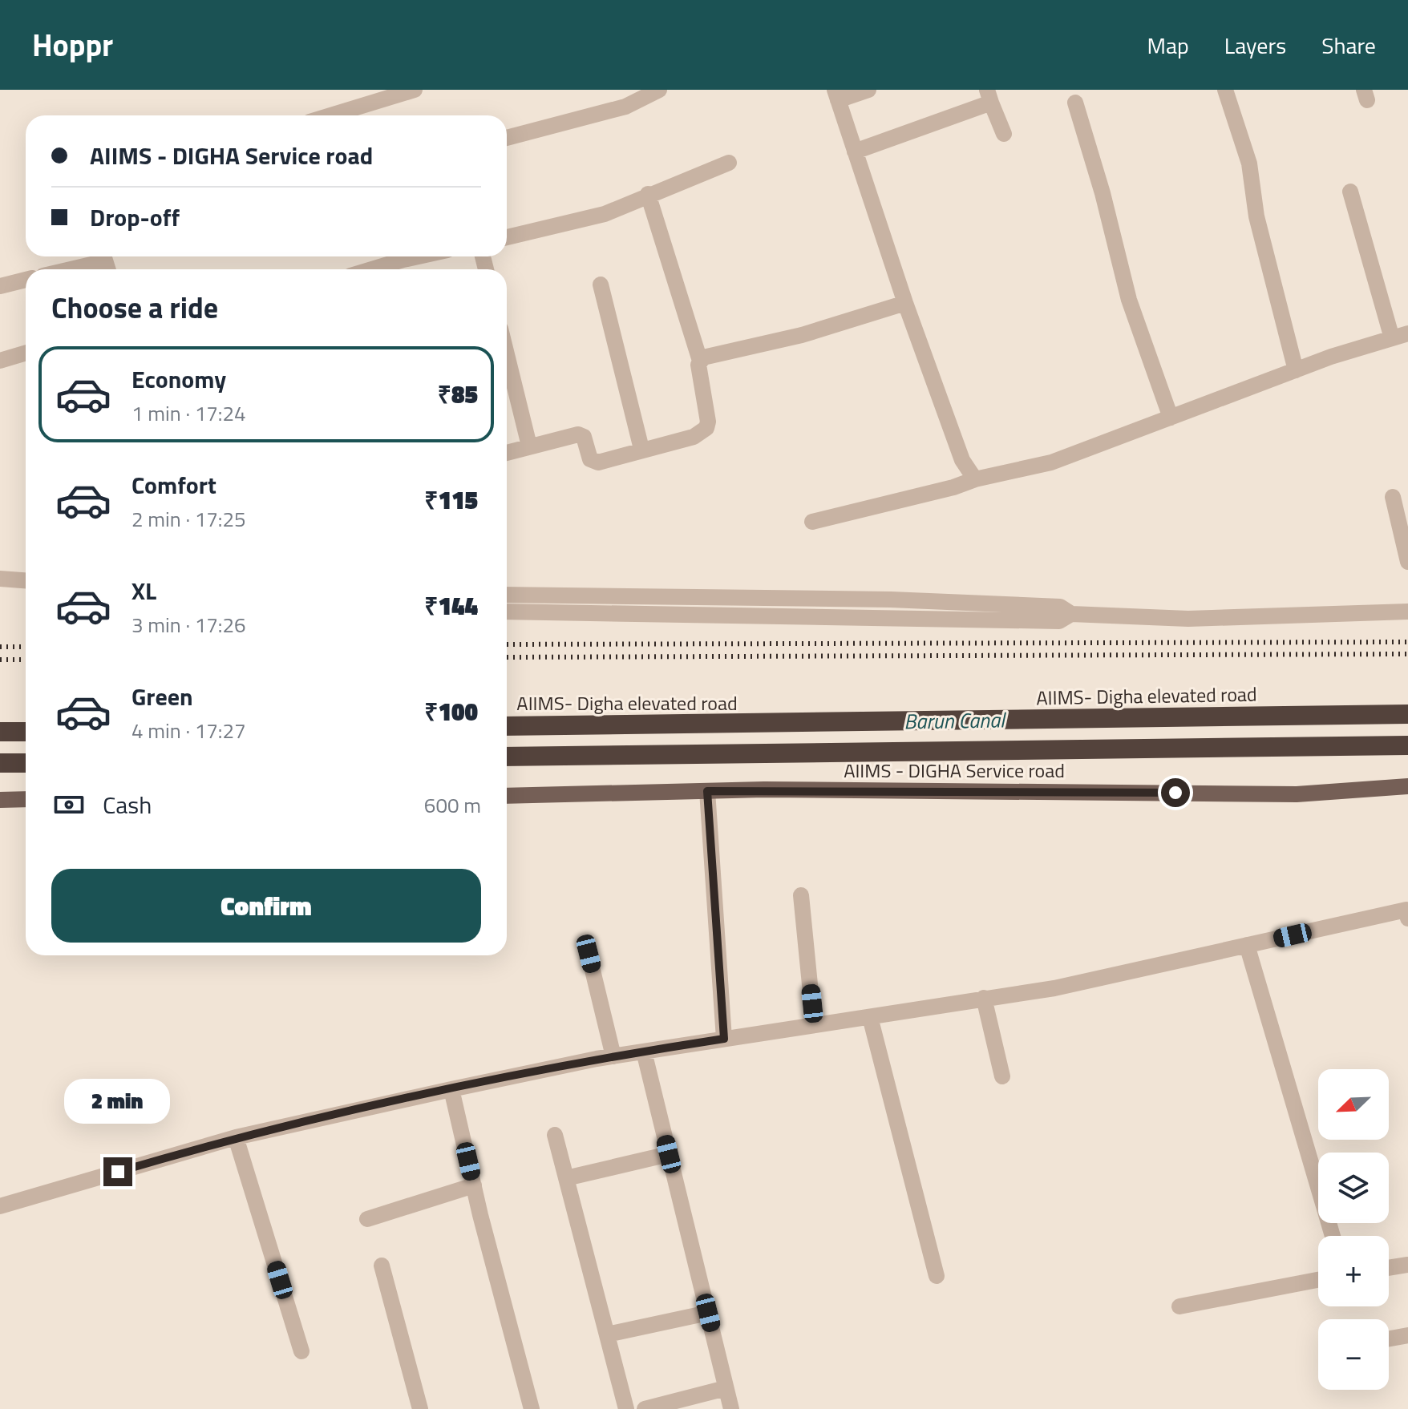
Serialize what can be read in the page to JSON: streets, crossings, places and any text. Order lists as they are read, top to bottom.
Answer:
{
  "streets": {
    "highway": ["AIIMS- Digha elevated road"],
    "main road": ["AIIMS - DIGHA Service road"]
  },
  "water": ["Barun Canal"],
  "north": "bottom left",
  "page": {
    "header": "Hoppr",
    "nav": ["Map", "Layers", "Share"],
    "banner": ["AIIMS - DIGHA Service road", "Drop-off"],
    "heading": "Choose a ride",
    "list": [
      {
        "name": "Economy",
        "note": "1 min · 17:24",
        "value": "₹85"
      },
      {
        "name": "Comfort",
        "note": "2 min · 17:25",
        "value": "₹115"
      },
      {
        "name": "XL",
        "note": "3 min · 17:26",
        "value": "₹144"
      },
      {
        "name": "Green",
        "note": "4 min · 17:27",
        "value": "₹100"
      }
    ],
    "pay": ["Cash", "600 m"],
    "buttons": "Confirm",
    "map_buttons": ["+", "−"],
    "bubble": "2 min"
  }
}
